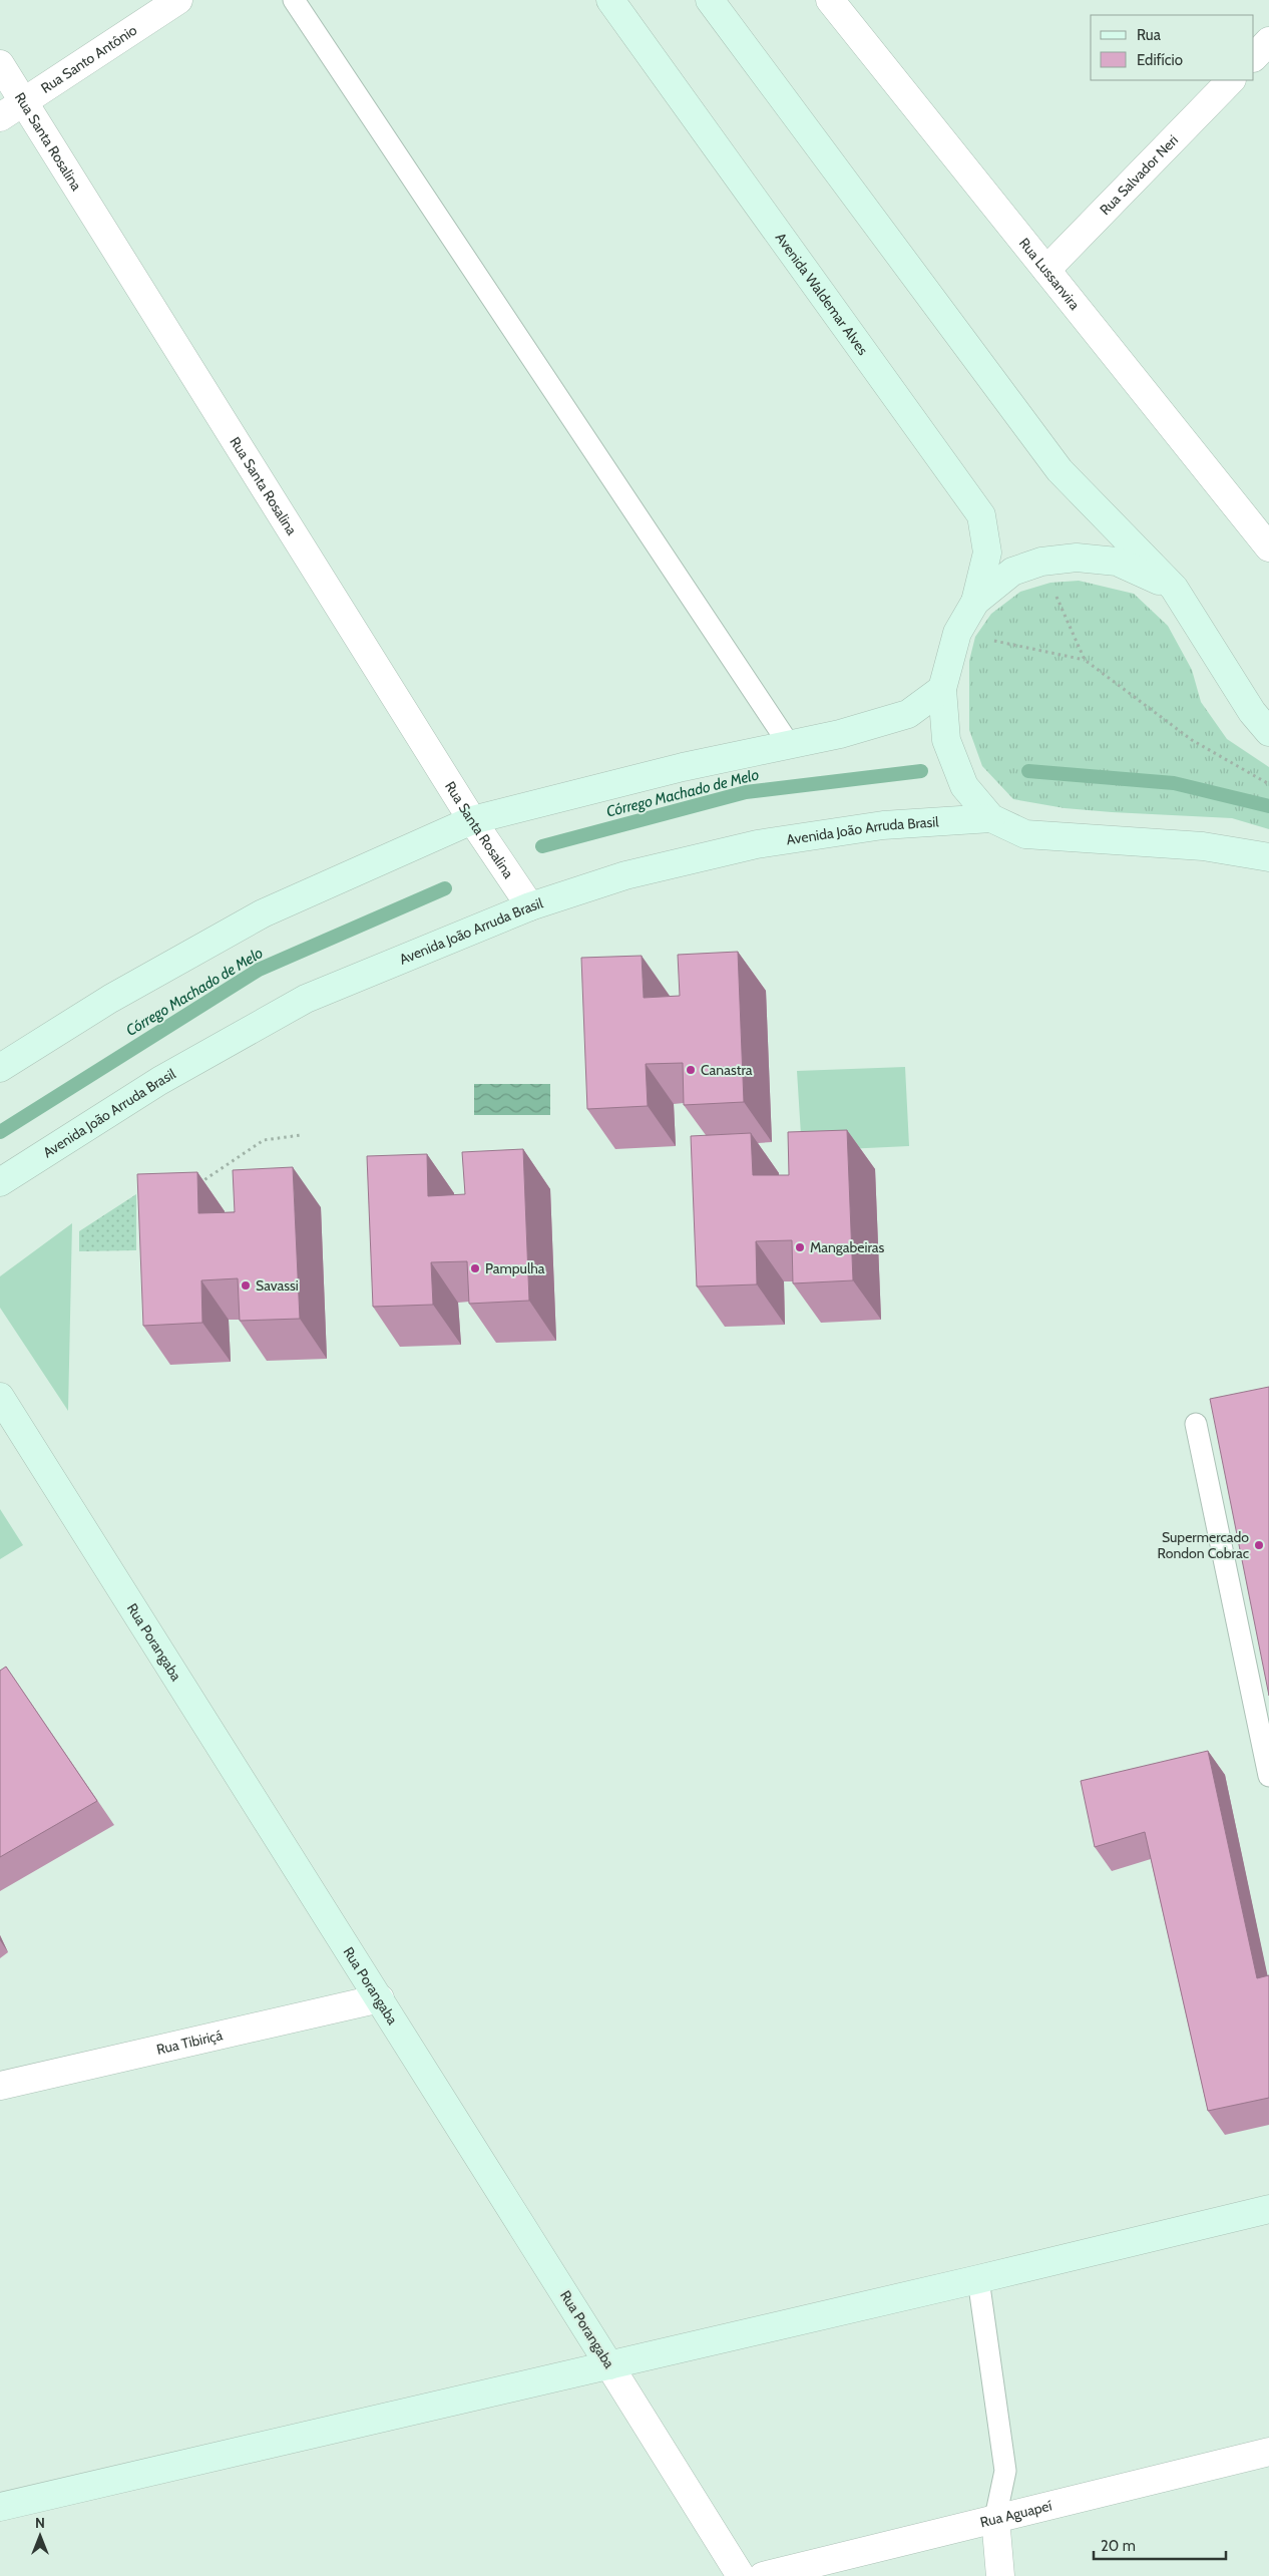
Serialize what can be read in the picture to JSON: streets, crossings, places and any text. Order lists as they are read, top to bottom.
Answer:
{
  "streets": {
    "street": [
      "Rua Santo Antônio",
      "Rua Santa Rosalina",
      "Rua Salvador Neri",
      "Rua Lussanvira",
      "Avenida Waldemar Alves",
      "Avenida João Arruda Brasil",
      "Rua Porangaba",
      "Rua Tibiriçá",
      "Rua Aguapeí"
    ]
  },
  "crossings": [
    ["Rua Santo Antônio", "Rua Santa Rosalina"],
    ["Rua Santa Rosalina", "Avenida João Arruda Brasil"],
    ["Rua Salvador Neri", "Rua Lussanvira"],
    ["Rua Porangaba", "Rua Tibiriçá"]
  ],
  "water": ["Córrego Machado de Melo"],
  "places": [
    "Canastra",
    "Mangabeiras",
    "Pampulha",
    "Savassi",
    "Supermercado Rondon Cobrac"
  ],
  "legend": ["Rua", "Edifício"],
  "scale_bar": "20 m",
  "north": "top"
}
